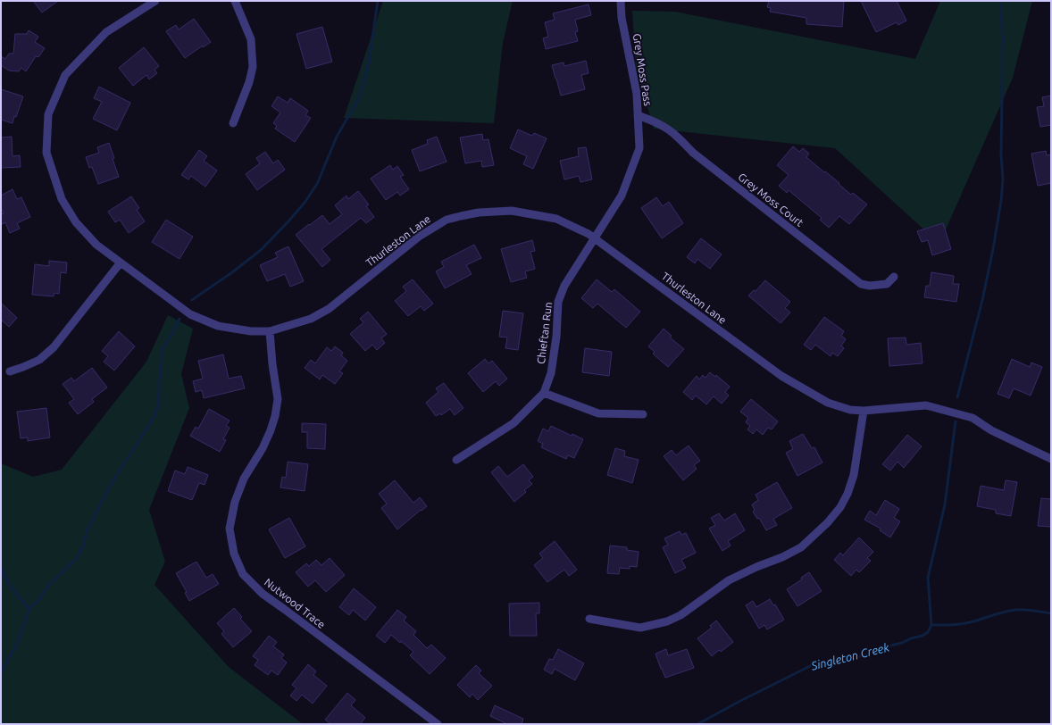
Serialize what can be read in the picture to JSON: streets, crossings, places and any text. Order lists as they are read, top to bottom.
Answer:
{
  "streets": {
    "street": [
      "Grey Moss Pass",
      "Grey Moss Court",
      "Thurleston Lane",
      "Chieftan Run",
      "Nutwood Trace"
    ]
  },
  "crossings": [
    ["Grey Moss Pass", "Grey Moss Court"],
    ["Grey Moss Pass", "Thurleston Lane"],
    ["Grey Moss Pass", "Chieftan Run"],
    ["Thurleston Lane", "Chieftan Run"],
    ["Thurleston Lane", "Nutwood Trace"]
  ],
  "water": ["Singleton Creek"]
}
